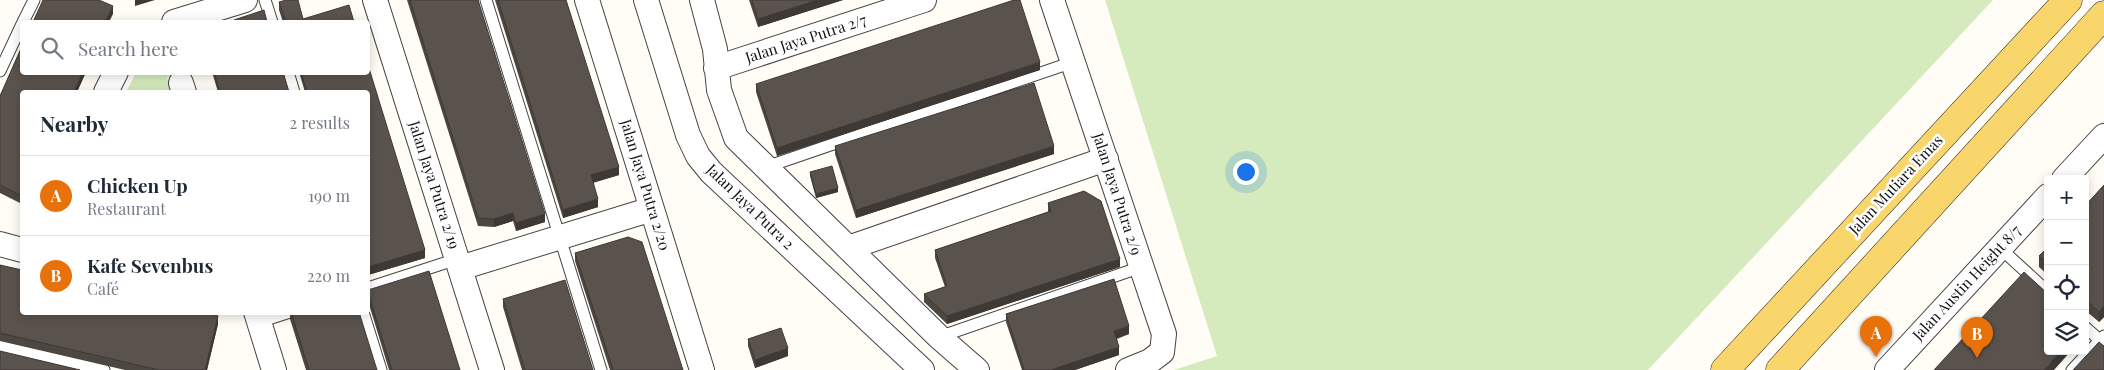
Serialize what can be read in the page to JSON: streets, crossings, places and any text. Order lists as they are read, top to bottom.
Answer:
{
  "streets": {
    "main road": ["Jalan Mutiara Emas"],
    "street": [
      "Jalan Jaya Putra 2/7",
      "Jalan Jaya Putra 2/19",
      "Jalan Jaya Putra 2/20",
      "Jalan Jaya Putra 2/9",
      "Jalan Jaya Putra 2",
      "Jalan Austin Height 8/7"
    ]
  },
  "page": {
    "search": "Search here",
    "heading": ["Nearby", "2 results"],
    "list": [
      {
        "mark": "A",
        "name": "Chicken Up",
        "note": "Restaurant",
        "value": "190 m"
      },
      {
        "mark": "B",
        "name": "Kafe Sevenbus",
        "note": "Café",
        "value": "220 m"
      }
    ],
    "map_buttons": ["+", "−"],
    "pins": ["A", "B"]
  }
}
